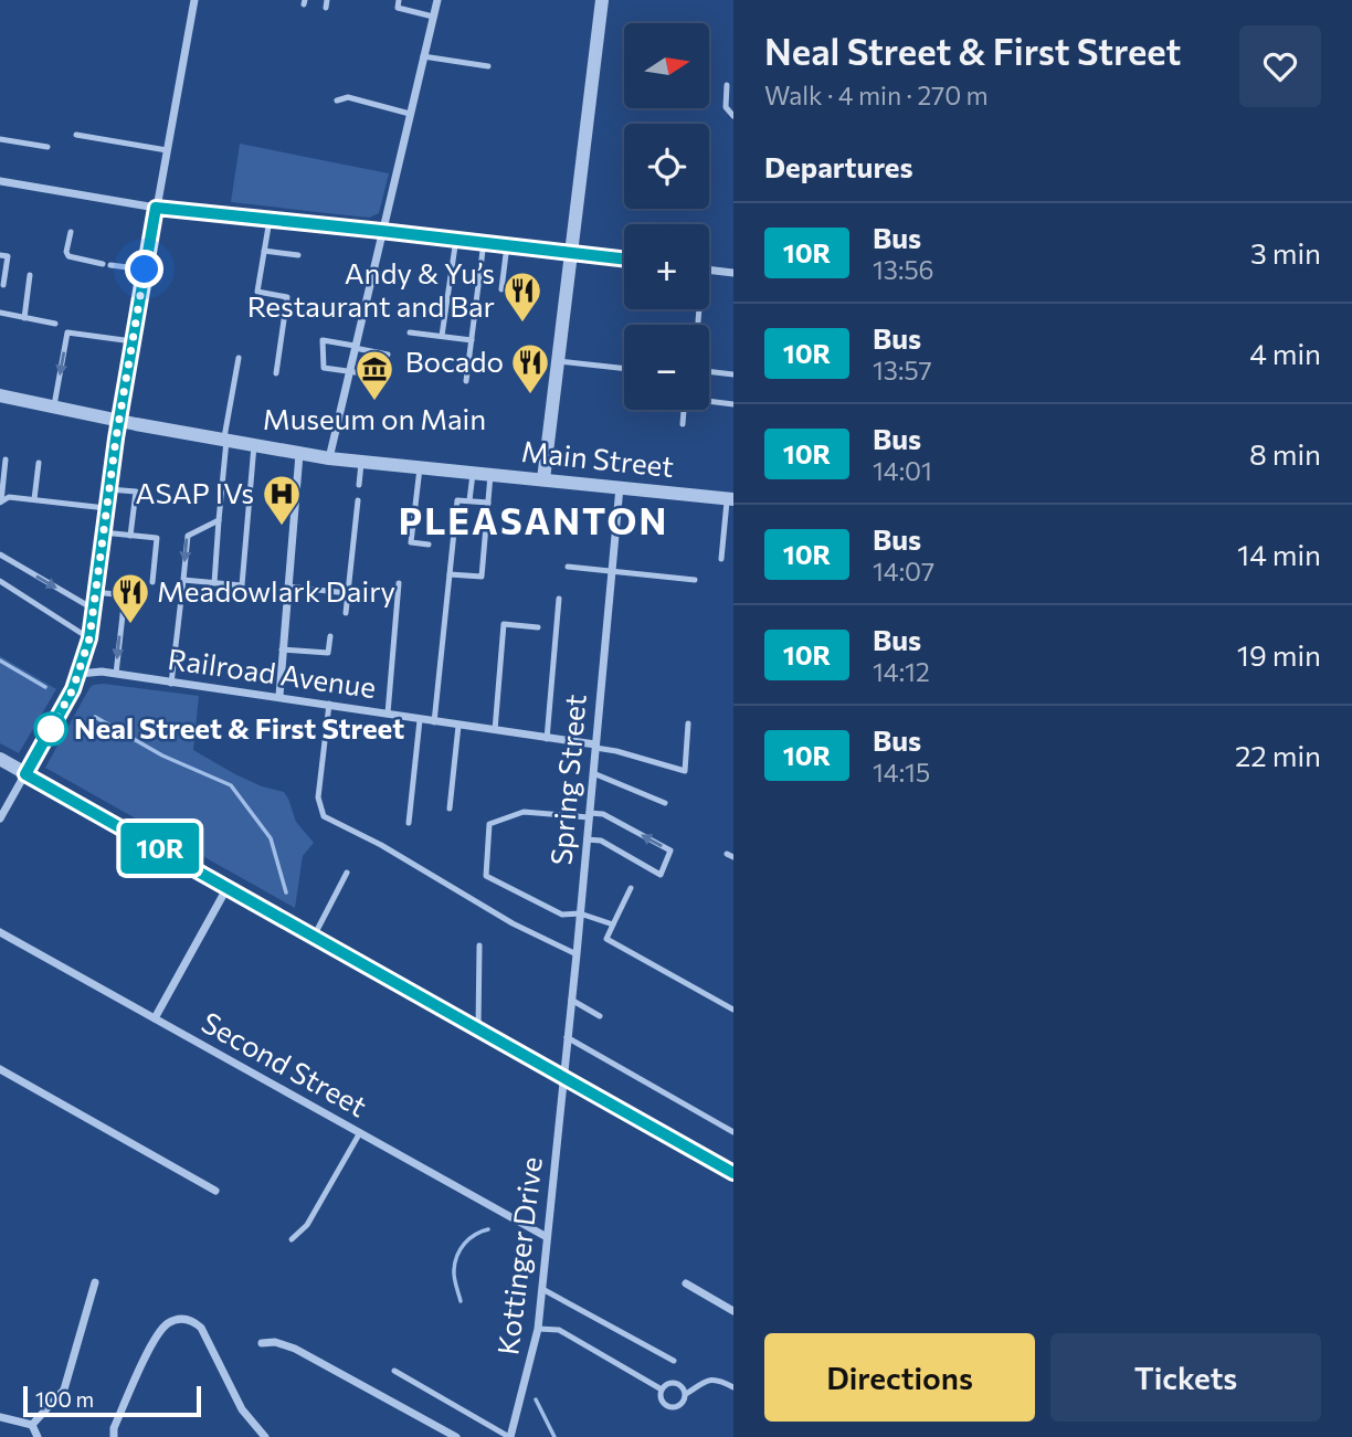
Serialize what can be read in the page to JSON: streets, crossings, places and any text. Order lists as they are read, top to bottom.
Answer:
{
  "streets": {
    "street": [
      "Main Street",
      "Railroad Avenue",
      "Spring Street",
      "Second Street",
      "Kottinger Drive"
    ]
  },
  "crossings": [
    ["Main Street", "Spring Street"],
    ["Railroad Avenue", "Spring Street"],
    ["Spring Street", "Kottinger Drive"],
    ["Second Street", "Kottinger Drive"]
  ],
  "districts": ["PLEASANTON"],
  "places": {
    "restaurant": ["Andy & Yu’s Restaurant and Bar", "Bocado", "Meadowlark Dairy"],
    "museum": ["Museum on Main"],
    "hospital": ["ASAP IVs"],
    "other": ["Neal Street & First Street"]
  },
  "lines": ["bus line 10R"],
  "scale_bar": "100 m",
  "north": "right",
  "page": {
    "on_map": "10R",
    "heading": [
      ["Neal Street & First Street", "Walk · 4 min · 270 m"],
      "Departures"
    ],
    "map_buttons": ["+", "−"],
    "list": [
      {
        "mark": "10R",
        "name": "Bus",
        "note": "13:56",
        "value": "3 min"
      },
      {
        "mark": "10R",
        "name": "Bus",
        "note": "13:57",
        "value": "4 min"
      },
      {
        "mark": "10R",
        "name": "Bus",
        "note": "14:01",
        "value": "8 min"
      },
      {
        "mark": "10R",
        "name": "Bus",
        "note": "14:07",
        "value": "14 min"
      },
      {
        "mark": "10R",
        "name": "Bus",
        "note": "14:12",
        "value": "19 min"
      },
      {
        "mark": "10R",
        "name": "Bus",
        "note": "14:15",
        "value": "22 min"
      }
    ],
    "buttons": ["Directions", "Tickets"],
    "scale": "100 m"
  }
}
